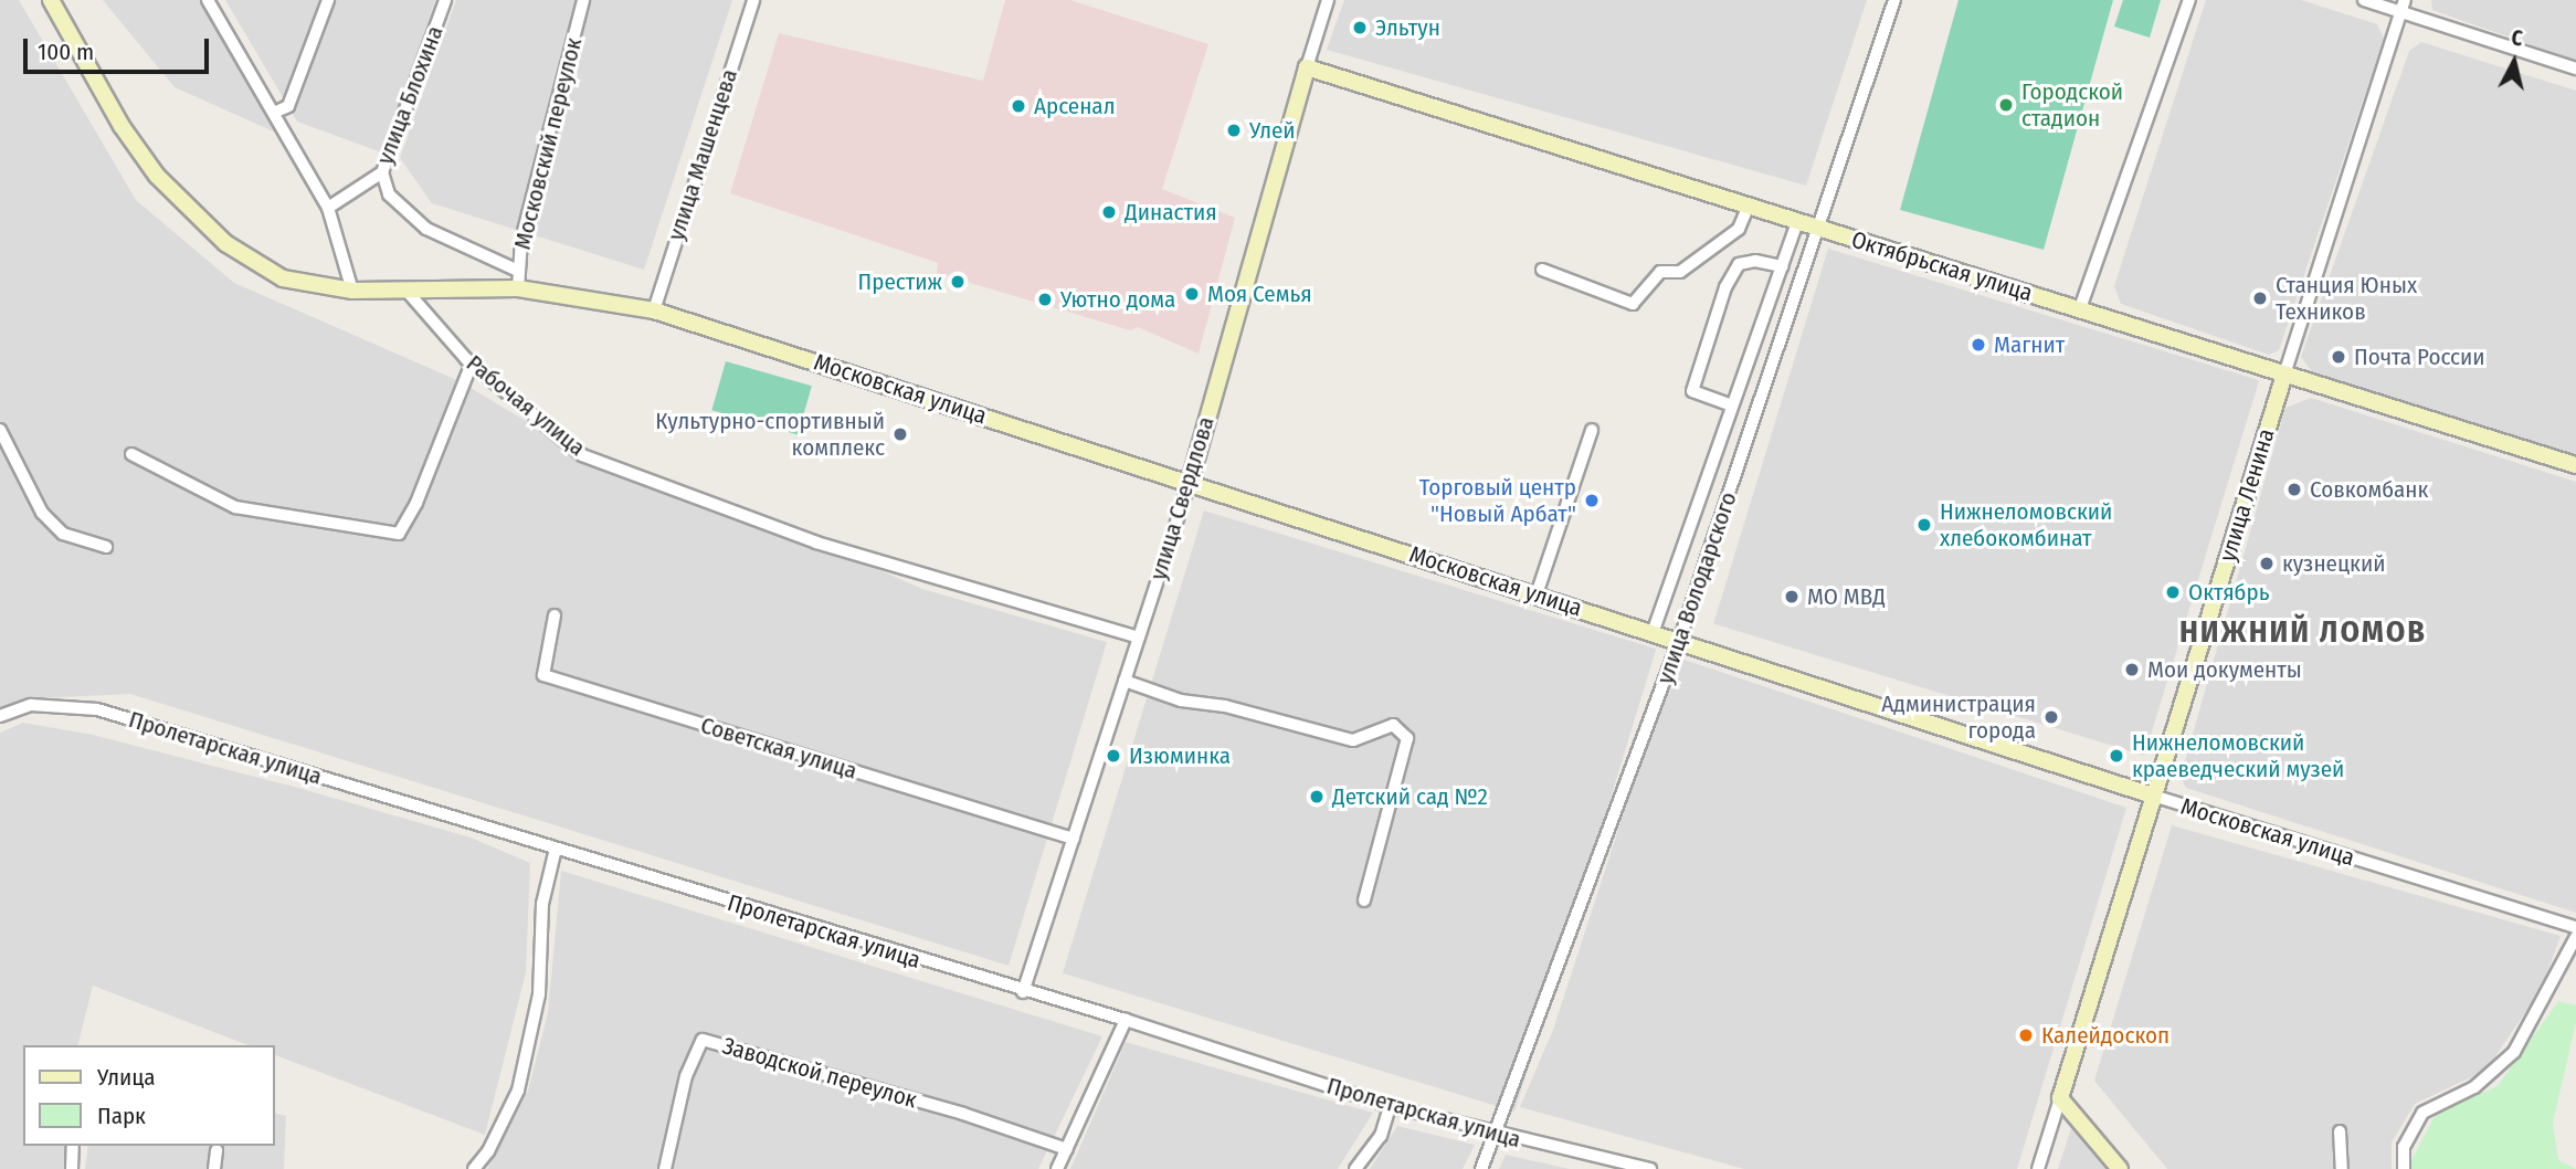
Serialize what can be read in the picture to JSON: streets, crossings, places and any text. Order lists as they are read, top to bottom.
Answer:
{
  "streets": {
    "main road": [
      "Октябрьская улица",
      "Московская улица",
      "улица Ленина",
      "улица Свердлова"
    ],
    "street": [
      "улица Блохина",
      "Московский переулок",
      "улица Машенцева",
      "Рабочая улица",
      "улица Володарского",
      "Пролетарская улица",
      "Советская улица",
      "Заводской переулок"
    ]
  },
  "crossings": [
    ["Московский переулок", "Московская улица"],
    ["улица Машенцева", "Московская улица"],
    ["Октябрьская улица", "улица Ленина"],
    ["Октябрьская улица", "улица Свердлова"],
    ["Октябрьская улица", "улица Володарского"],
    ["Московская улица", "Рабочая улица"],
    ["Московская улица", "улица Ленина"],
    ["Московская улица", "улица Свердлова"],
    ["Московская улица", "улица Володарского"],
    ["Рабочая улица", "улица Свердлова"],
    ["улица Свердлова", "Пролетарская улица"],
    ["улица Свердлова", "Советская улица"],
    ["улица Володарского", "Пролетарская улица"]
  ],
  "districts": ["НИЖНИЙ ЛОМОВ"],
  "places": [
    "Эльтун",
    "Городской стадион",
    "Арсенал",
    "Улей",
    "Династия",
    "Престиж",
    "Моя Семья",
    "Станция Юных Техников",
    "Уютно дома",
    "Магнит",
    "Почта России",
    "Культурно-спортивный комплекс",
    "Совкомбанк",
    "Торговый центр \"Новый Арбат\"",
    "Нижнеломовский хлебокомбинат",
    "кузнецкий",
    "Октябрь",
    "МО МВД",
    "Мои документы",
    "Администрация города",
    "Изюминка",
    "Нижнеломовский краеведческий музей",
    "Детский сад №2",
    "Калейдоскоп"
  ],
  "legend": ["Улица", "Парк"],
  "scale_bar": "100 m",
  "north": "top"
}
